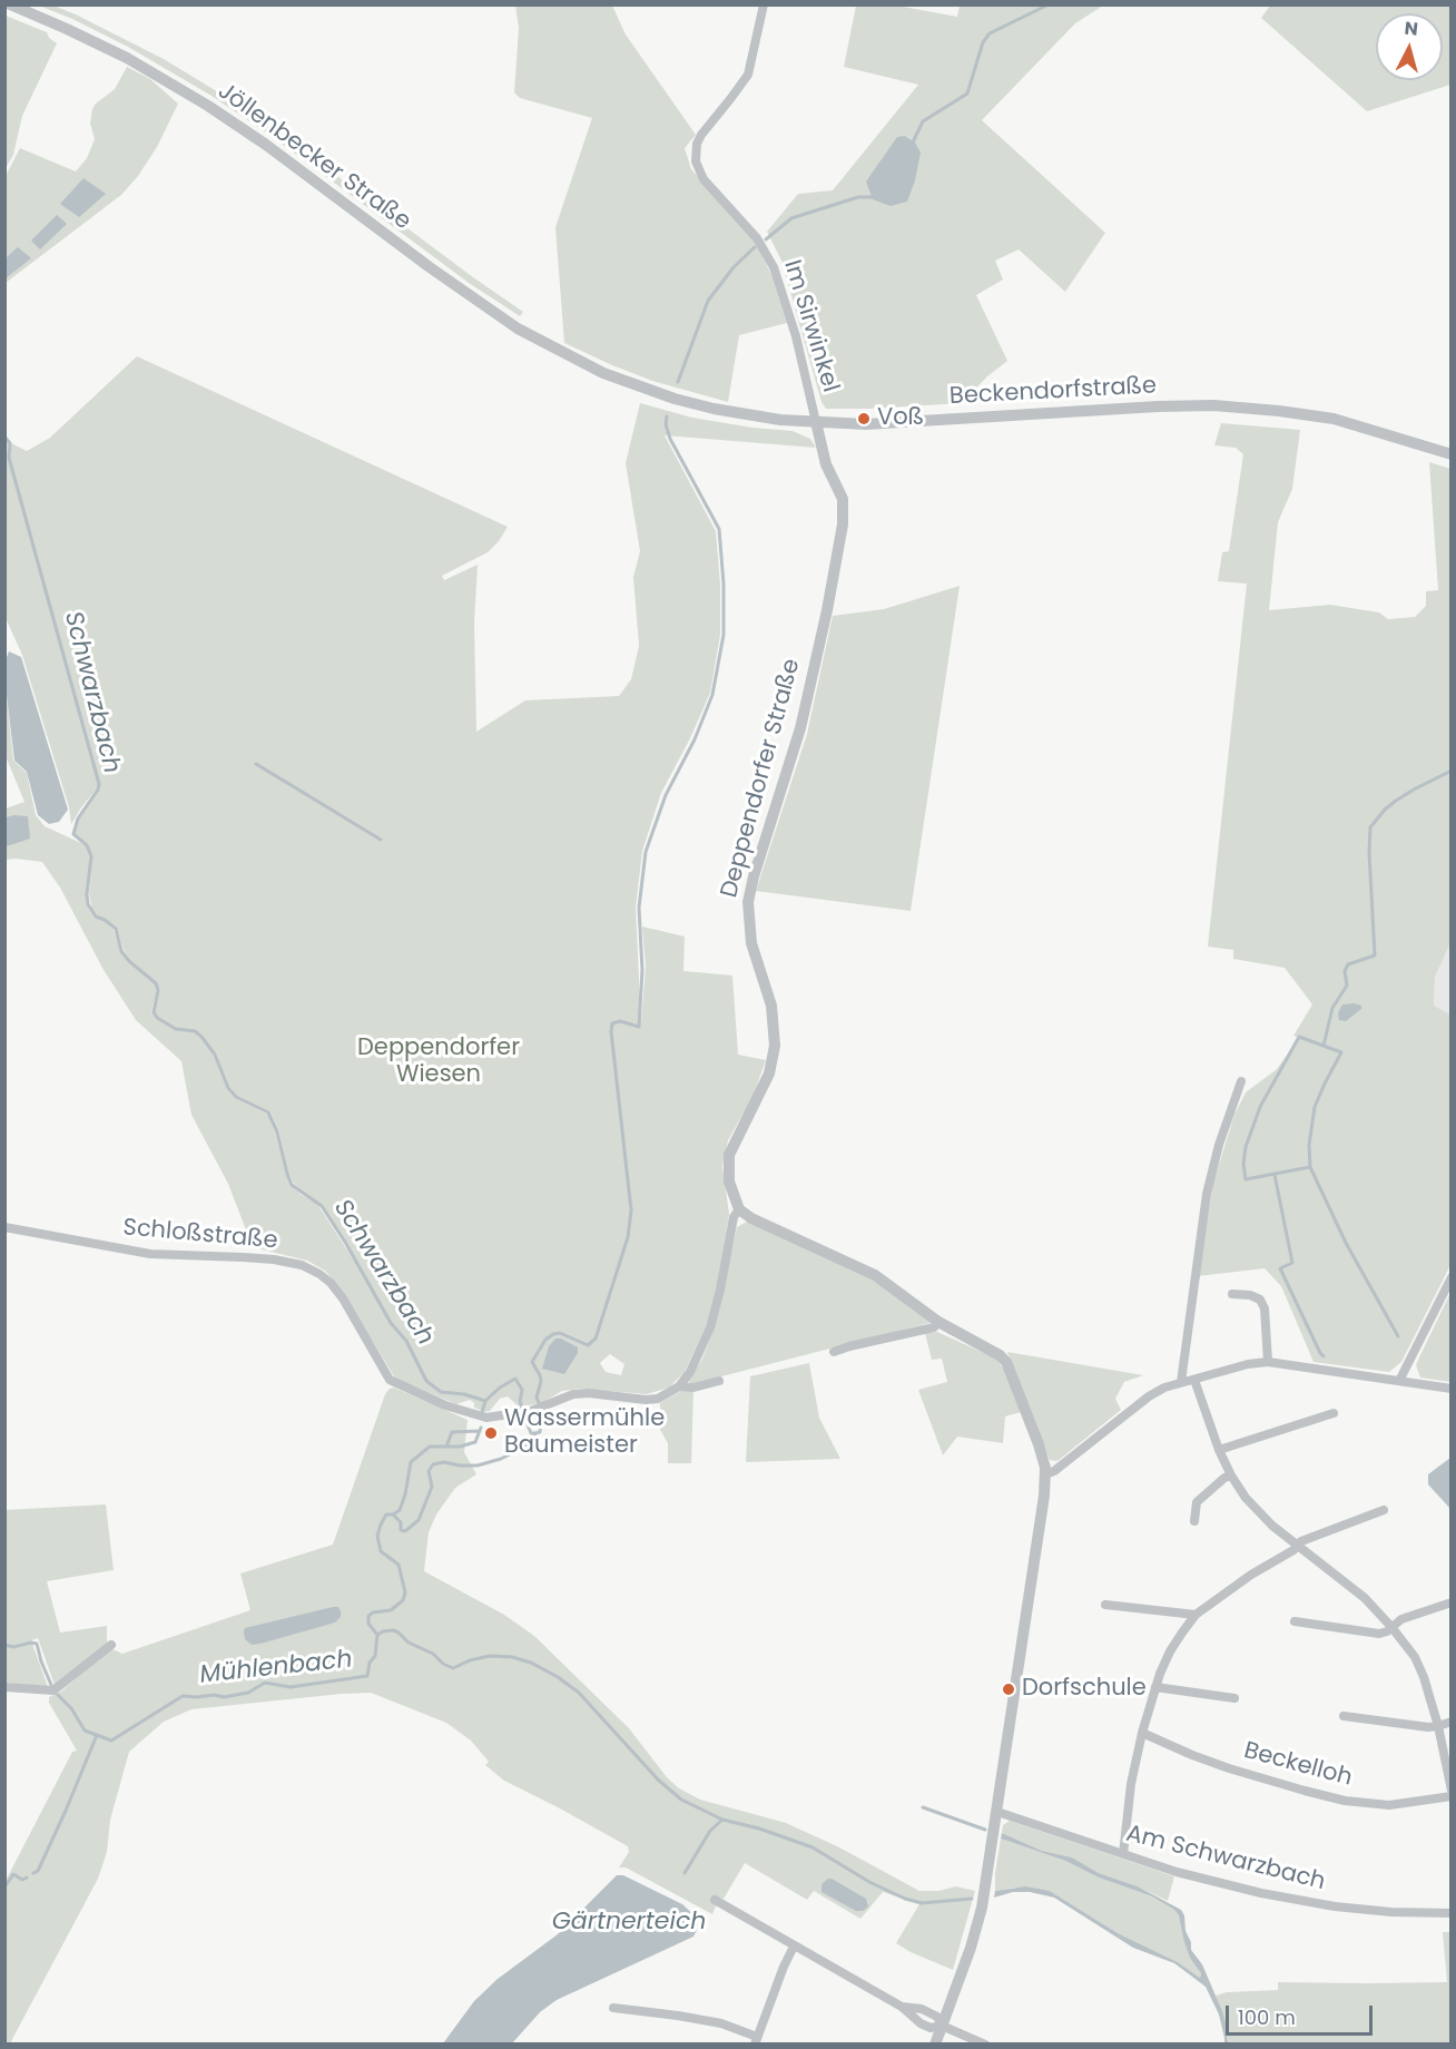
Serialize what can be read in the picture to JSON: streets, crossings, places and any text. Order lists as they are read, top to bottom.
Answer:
{
  "streets": {
    "street": [
      "Jöllenbecker Straße",
      "Im Sirwinkel",
      "Beckendorfstraße",
      "Deppendorfer Straße",
      "Schloßstraße",
      "Beckelloh",
      "Am Schwarzbach"
    ]
  },
  "crossings": [
    ["Jöllenbecker Straße", "Beckendorfstraße"],
    ["Im Sirwinkel", "Beckendorfstraße"],
    ["Im Sirwinkel", "Deppendorfer Straße"],
    ["Beckendorfstraße", "Deppendorfer Straße"]
  ],
  "water": ["Schwarzbach", "Mühlenbach", "Gärtnerteich"],
  "parks": ["Deppendorfer Wiesen"],
  "places": ["Voß", "Wassermühle Baumeister", "Dorfschule"],
  "scale_bar": "100 m",
  "north": "top"
}
